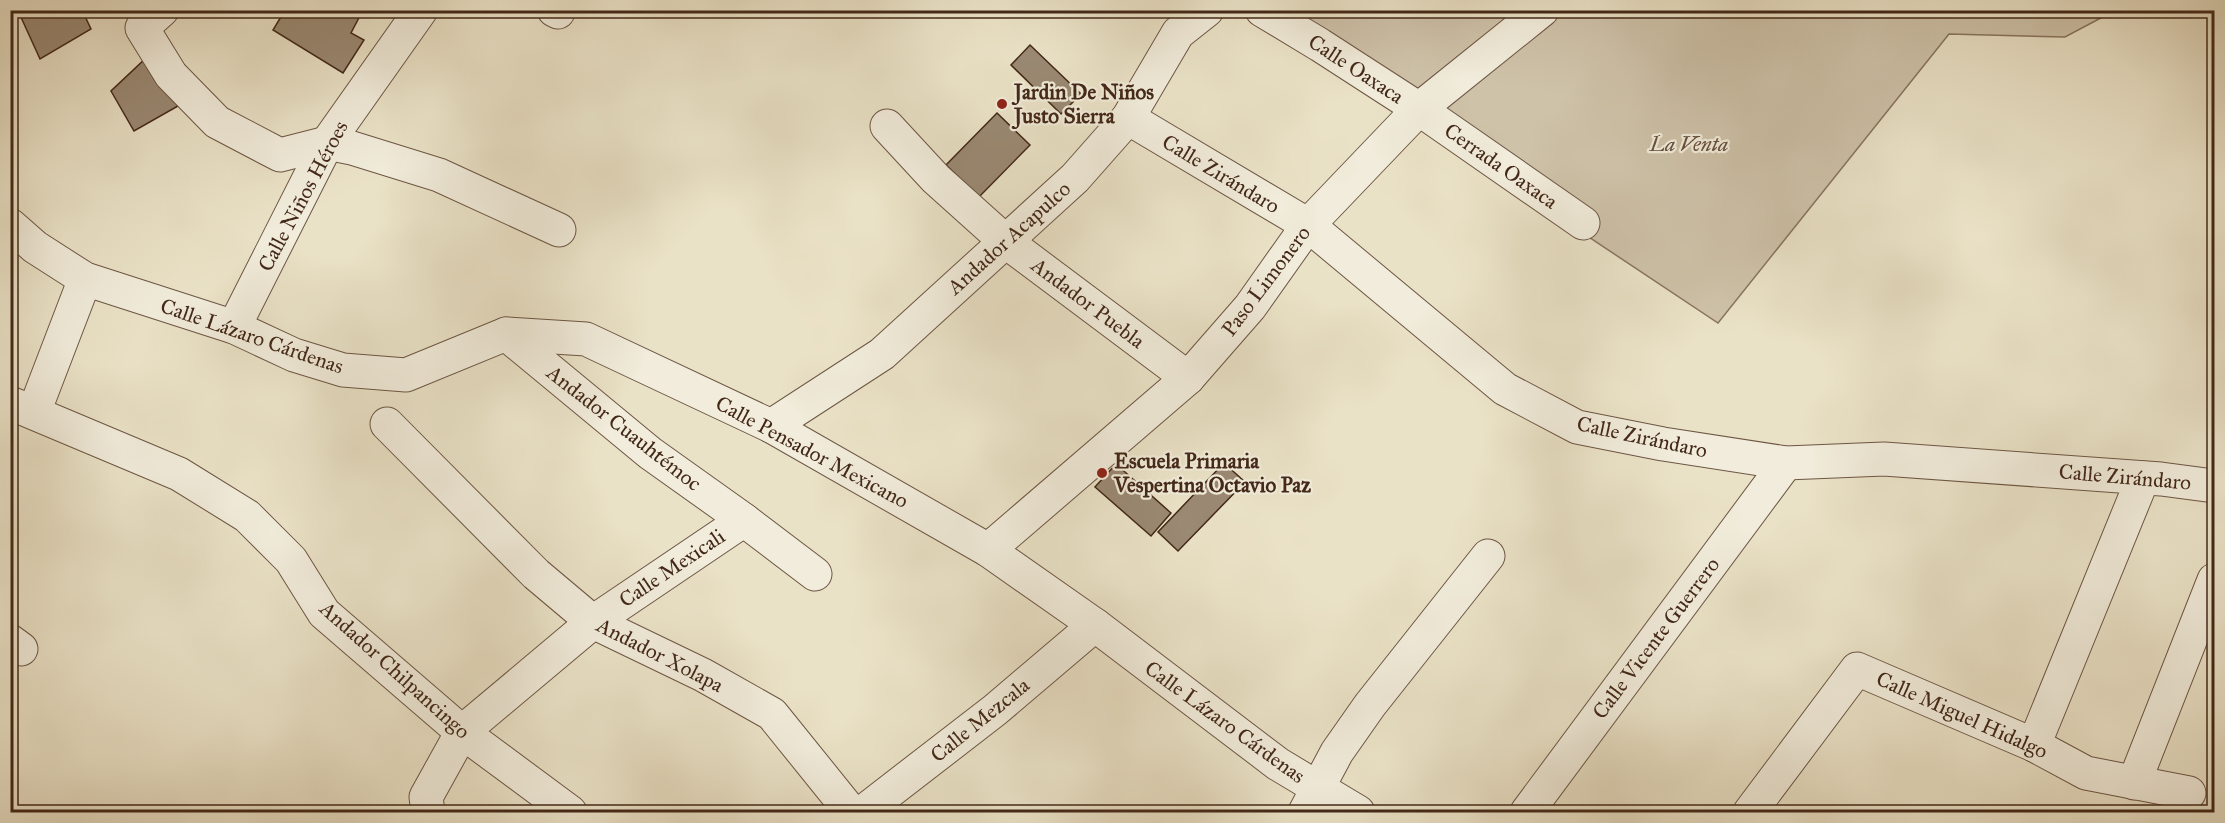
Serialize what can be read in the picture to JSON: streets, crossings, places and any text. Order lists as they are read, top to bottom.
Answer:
{
  "streets": {
    "street": [
      "Calle Oaxaca",
      "Cerrada Oaxaca",
      "Calle Zirándaro",
      "Calle Niños Héroes",
      "Andador Acapulco",
      "Paso Limonero",
      "Andador Puebla",
      "Calle Lázaro Cárdenas",
      "Andador Cuauhtémoc",
      "Calle Pensador Mexicano",
      "Calle Mexicali",
      "Calle Vicente Guerrero",
      "Andador Xolapa",
      "Andador Chilpancingo",
      "Calle Miguel Hidalgo",
      "Calle Mezcala"
    ]
  },
  "crossings": [
    ["Calle Oaxaca", "Cerrada Oaxaca"],
    ["Calle Oaxaca", "Paso Limonero"],
    ["Cerrada Oaxaca", "Paso Limonero"],
    ["Calle Zirándaro", "Andador Acapulco"],
    ["Calle Zirándaro", "Paso Limonero"],
    ["Calle Zirándaro", "Calle Vicente Guerrero"],
    ["Calle Niños Héroes", "Calle Lázaro Cárdenas"],
    ["Andador Acapulco", "Andador Puebla"],
    ["Andador Acapulco", "Calle Pensador Mexicano"],
    ["Paso Limonero", "Andador Puebla"],
    ["Paso Limonero", "Calle Pensador Mexicano"],
    ["Calle Lázaro Cárdenas", "Andador Cuauhtémoc"],
    ["Calle Lázaro Cárdenas", "Calle Pensador Mexicano"],
    ["Calle Lázaro Cárdenas", "Calle Mezcala"],
    ["Andador Cuauhtémoc", "Calle Pensador Mexicano"],
    ["Andador Cuauhtémoc", "Calle Mexicali"],
    ["Calle Pensador Mexicano", "Calle Mezcala"],
    ["Calle Mexicali", "Andador Xolapa"],
    ["Calle Mexicali", "Andador Chilpancingo"]
  ],
  "parks": ["La Venta"],
  "places": ["Jardin De Niños Justo Sierra", "Escuela Primaria Vespertina Octavio Paz"]
}
